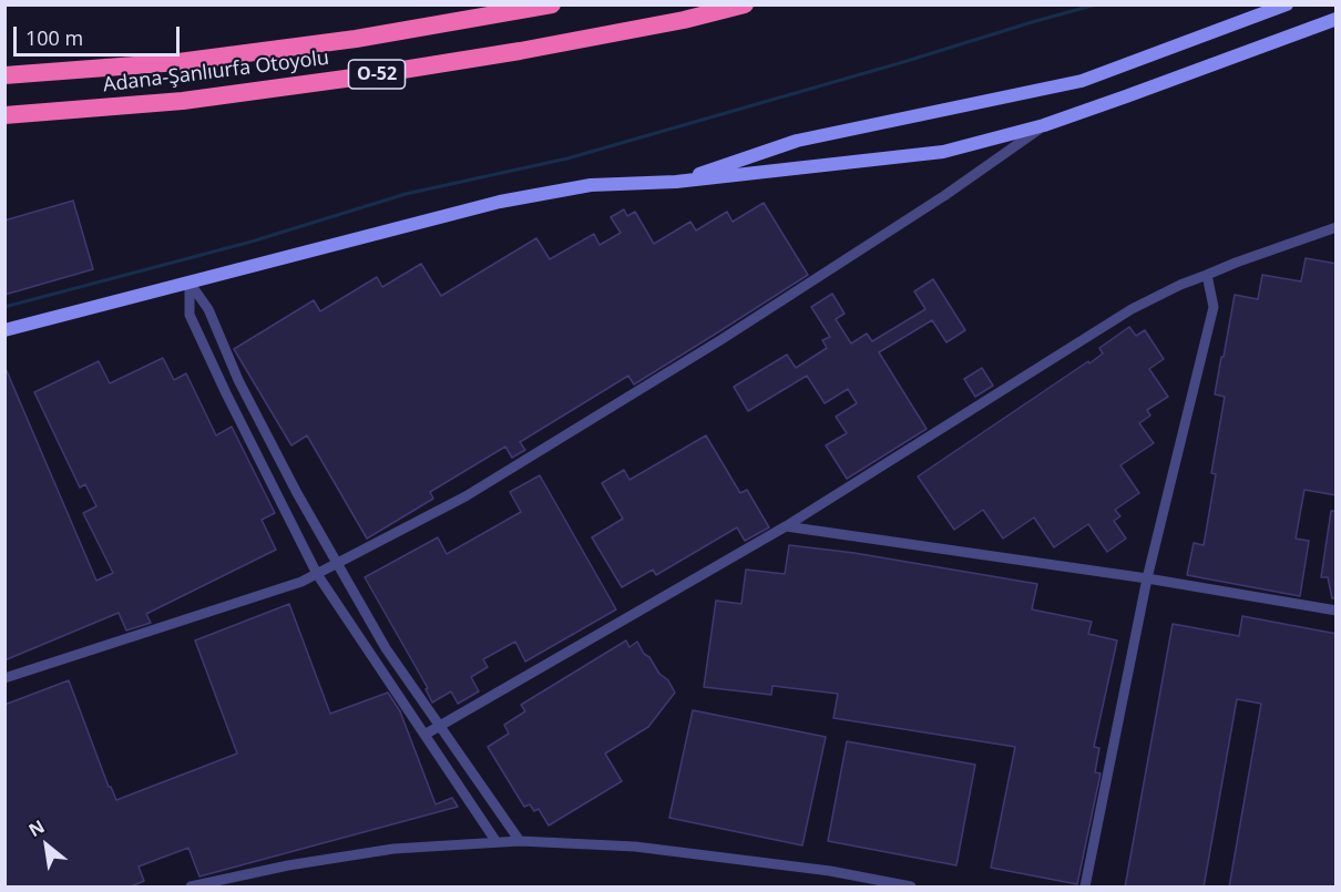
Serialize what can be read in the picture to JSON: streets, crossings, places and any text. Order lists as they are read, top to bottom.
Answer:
{
  "streets": {
    "highway": ["Adana-Şanlıurfa Otoyolu", "O-52"]
  },
  "scale_bar": "100 m",
  "north": "top left"
}
